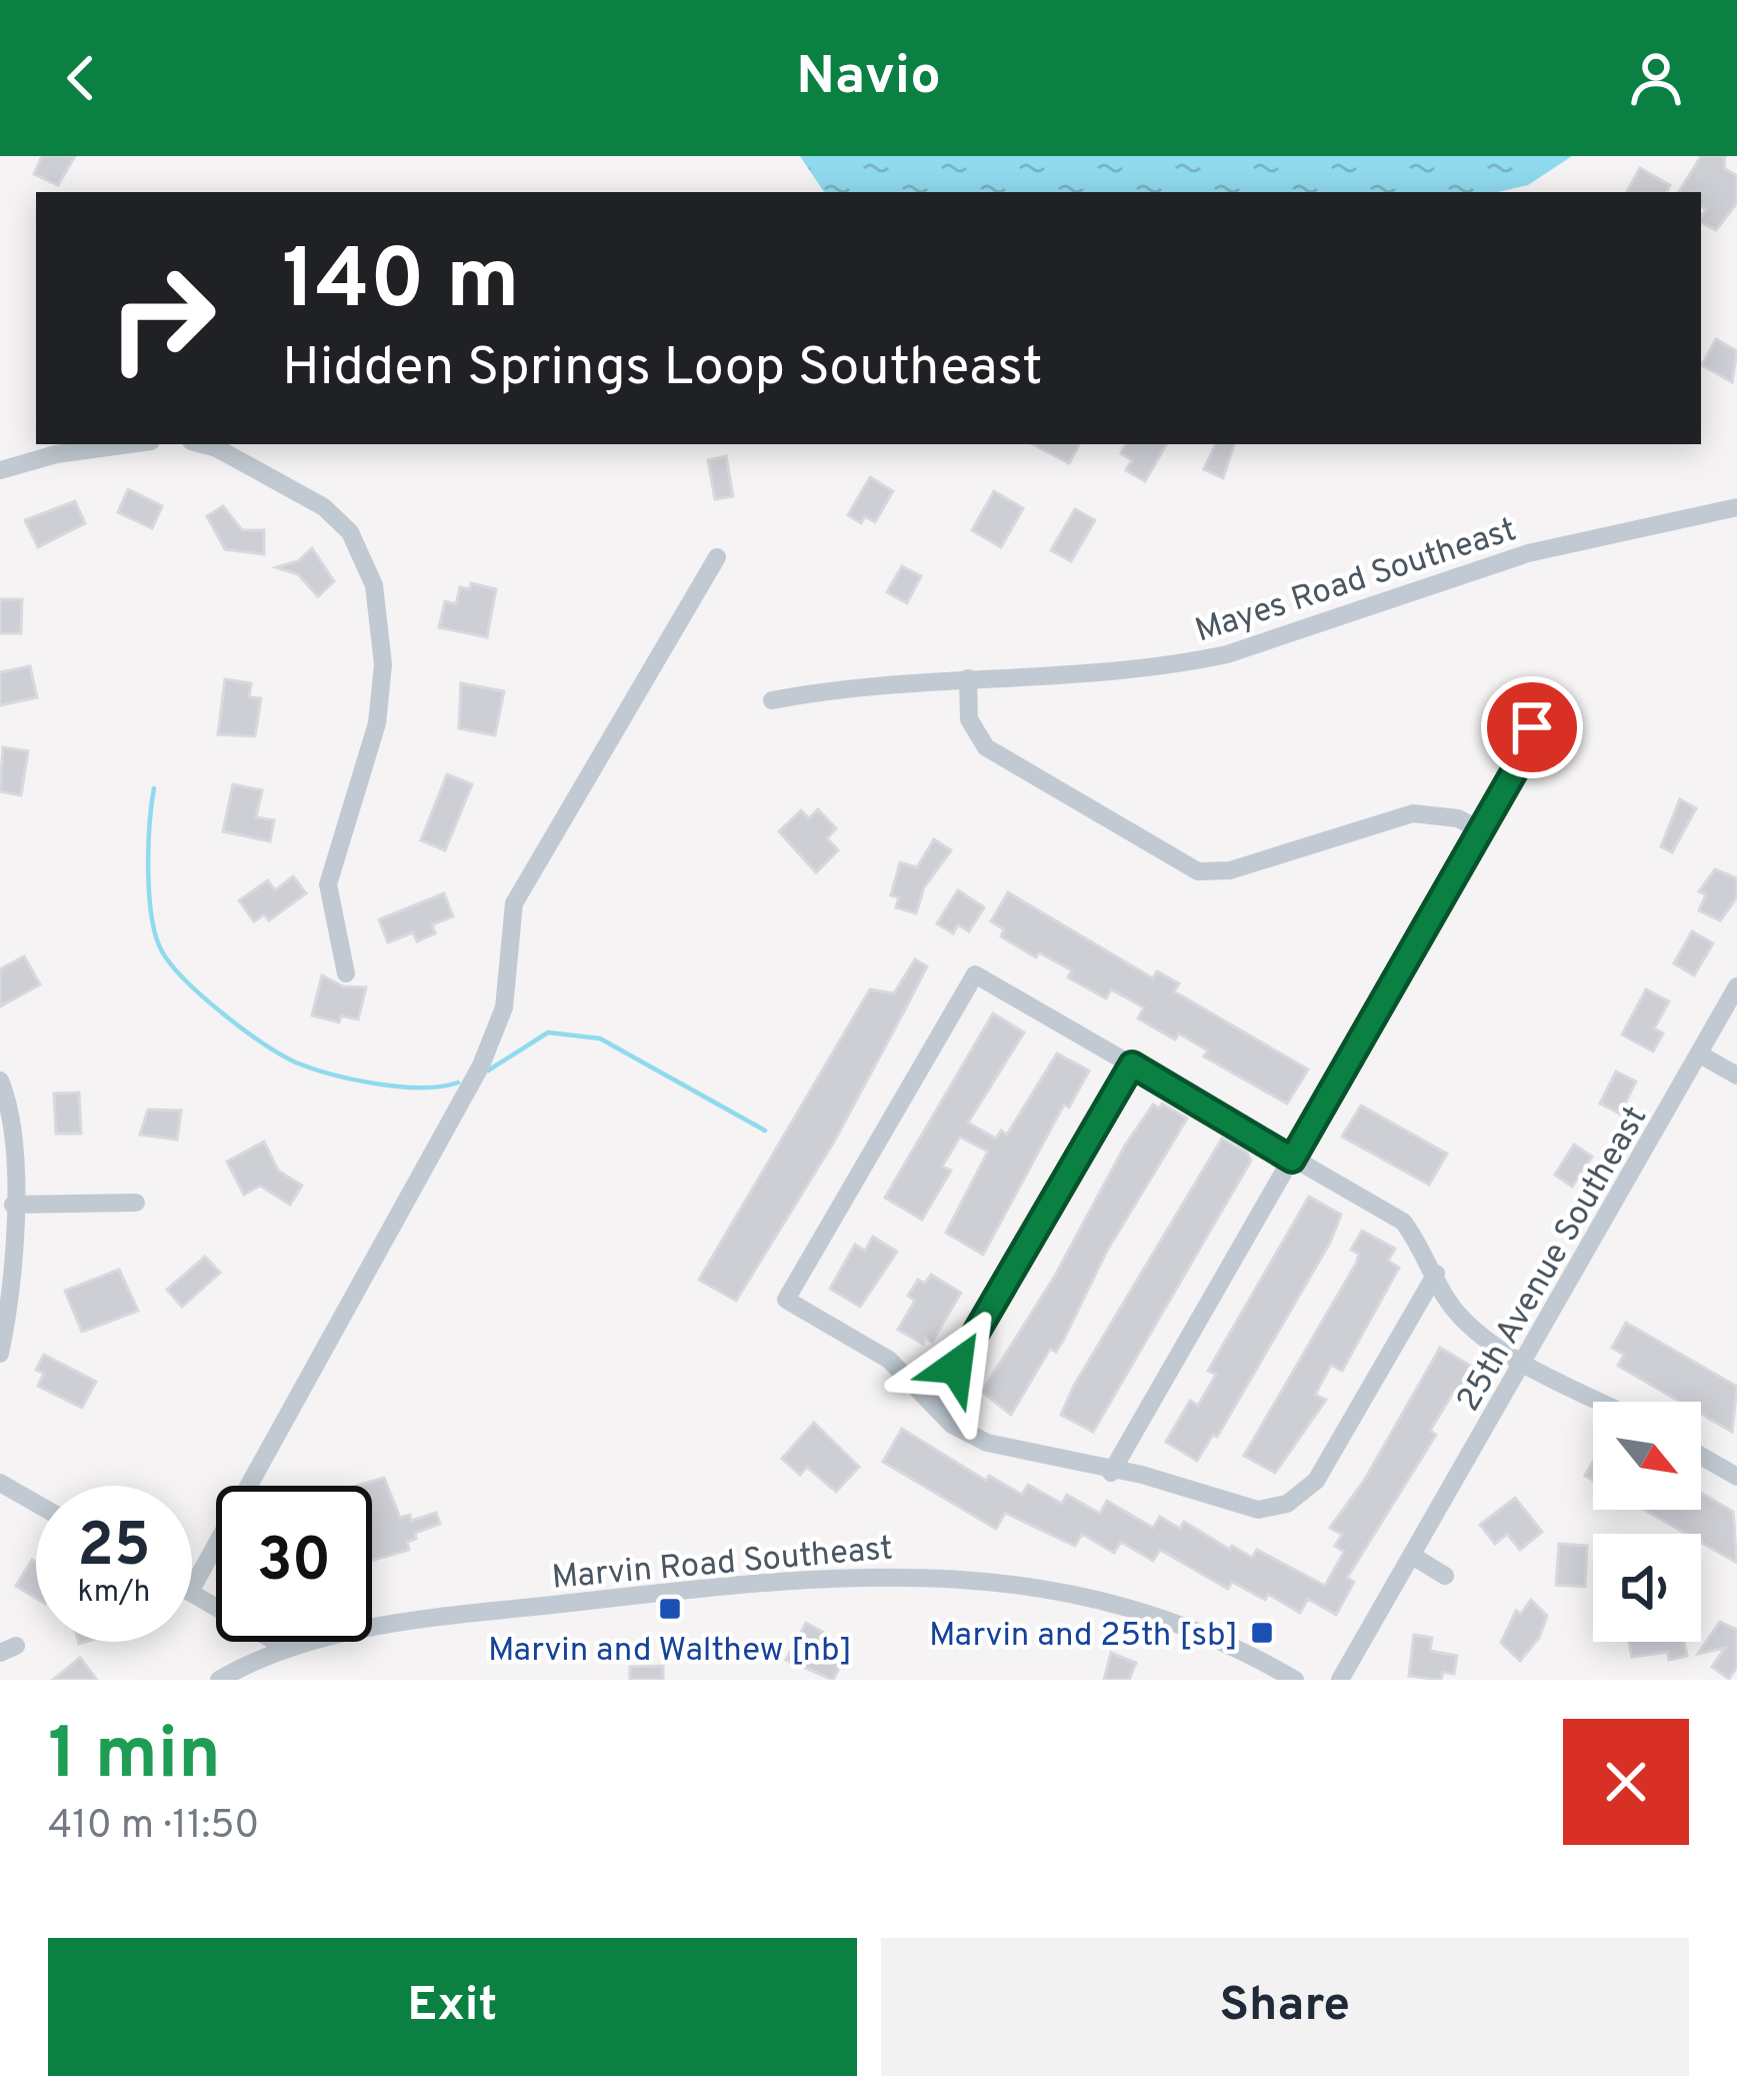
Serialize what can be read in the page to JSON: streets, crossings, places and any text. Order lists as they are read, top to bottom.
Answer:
{
  "streets": {
    "street": ["Mayes Road Southeast", "25th Avenue Southeast", "Marvin Road Southeast"]
  },
  "places": {
    "transit": ["Marvin and Walthew [nb]", "Marvin and 25th [sb]"]
  },
  "north": "bottom right",
  "page": {
    "header": "Navio",
    "turn": ["140 m", "Hidden Springs Loop Southeast"],
    "speed": "25 km/h",
    "limit": "30",
    "heading": ["1 min", "410 m · 11:50"],
    "buttons": ["Exit", "Share"]
  }
}
